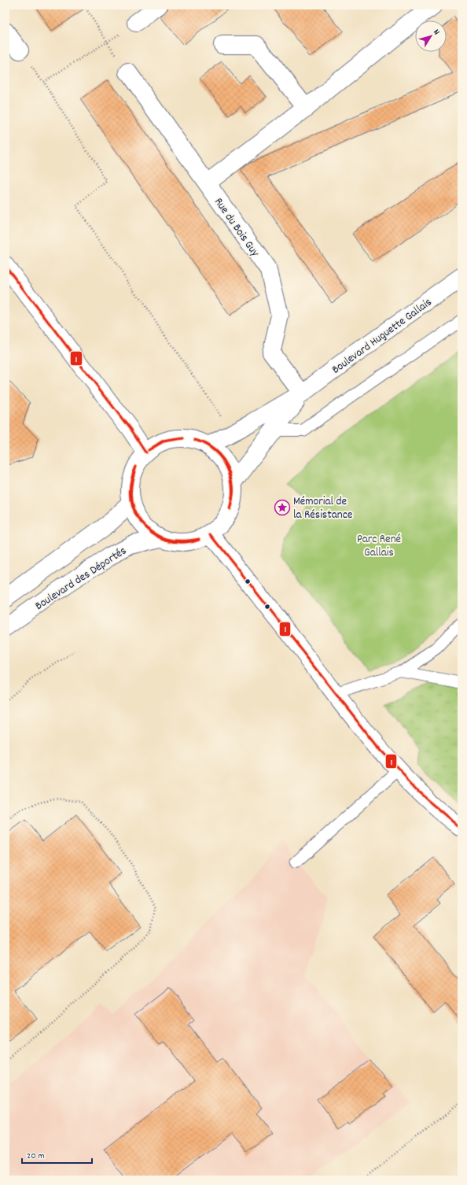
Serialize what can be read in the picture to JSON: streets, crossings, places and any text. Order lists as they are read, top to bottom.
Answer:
{
  "streets": {
    "street": ["Rue du Bois Guy", "Boulevard Huguette Gallais", "Boulevard des Déportés"]
  },
  "crossings": [
    ["Rue du Bois Guy", "Boulevard Huguette Gallais"],
    ["Boulevard Huguette Gallais", "Boulevard des Déportés"]
  ],
  "parks": ["Parc René Gallais"],
  "places": {
    "place": ["Mémorial de la Résistance"]
  },
  "lines": ["transit line 1"],
  "scale_bar": "20 m",
  "north": "top right"
}
